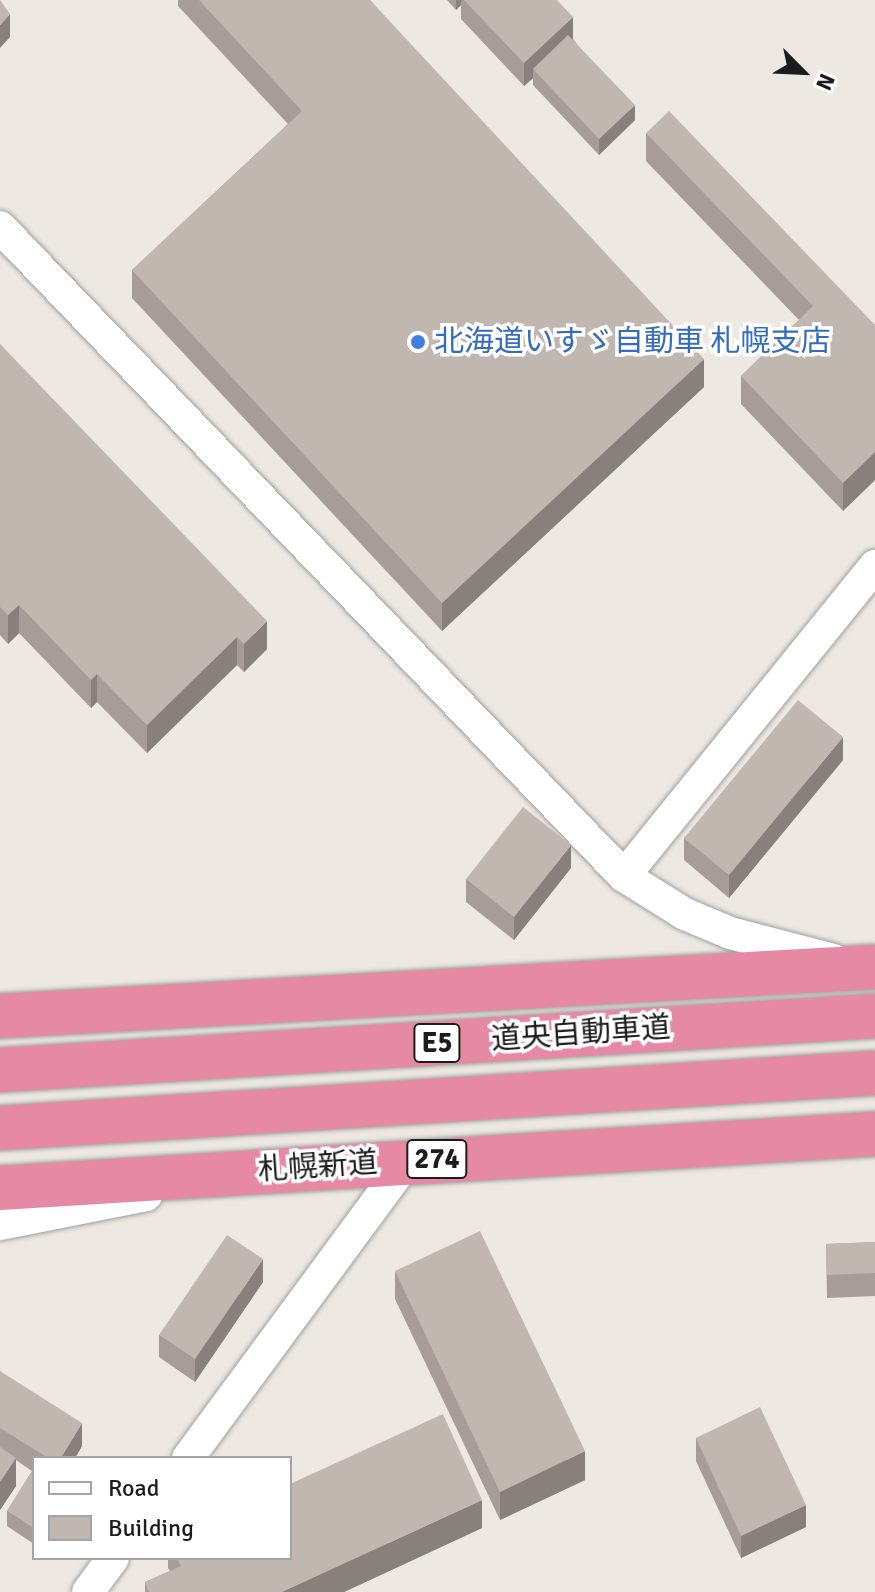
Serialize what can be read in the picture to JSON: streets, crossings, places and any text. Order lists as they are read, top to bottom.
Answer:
{
  "streets": {
    "highway": [
      "道央自動車道",
      "E5",
      "274",
      "札幌新道"
    ]
  },
  "places": ["北海道いすゞ自動車 札幌支店"],
  "legend": ["Road", "Building"],
  "north": "bottom right"
}
